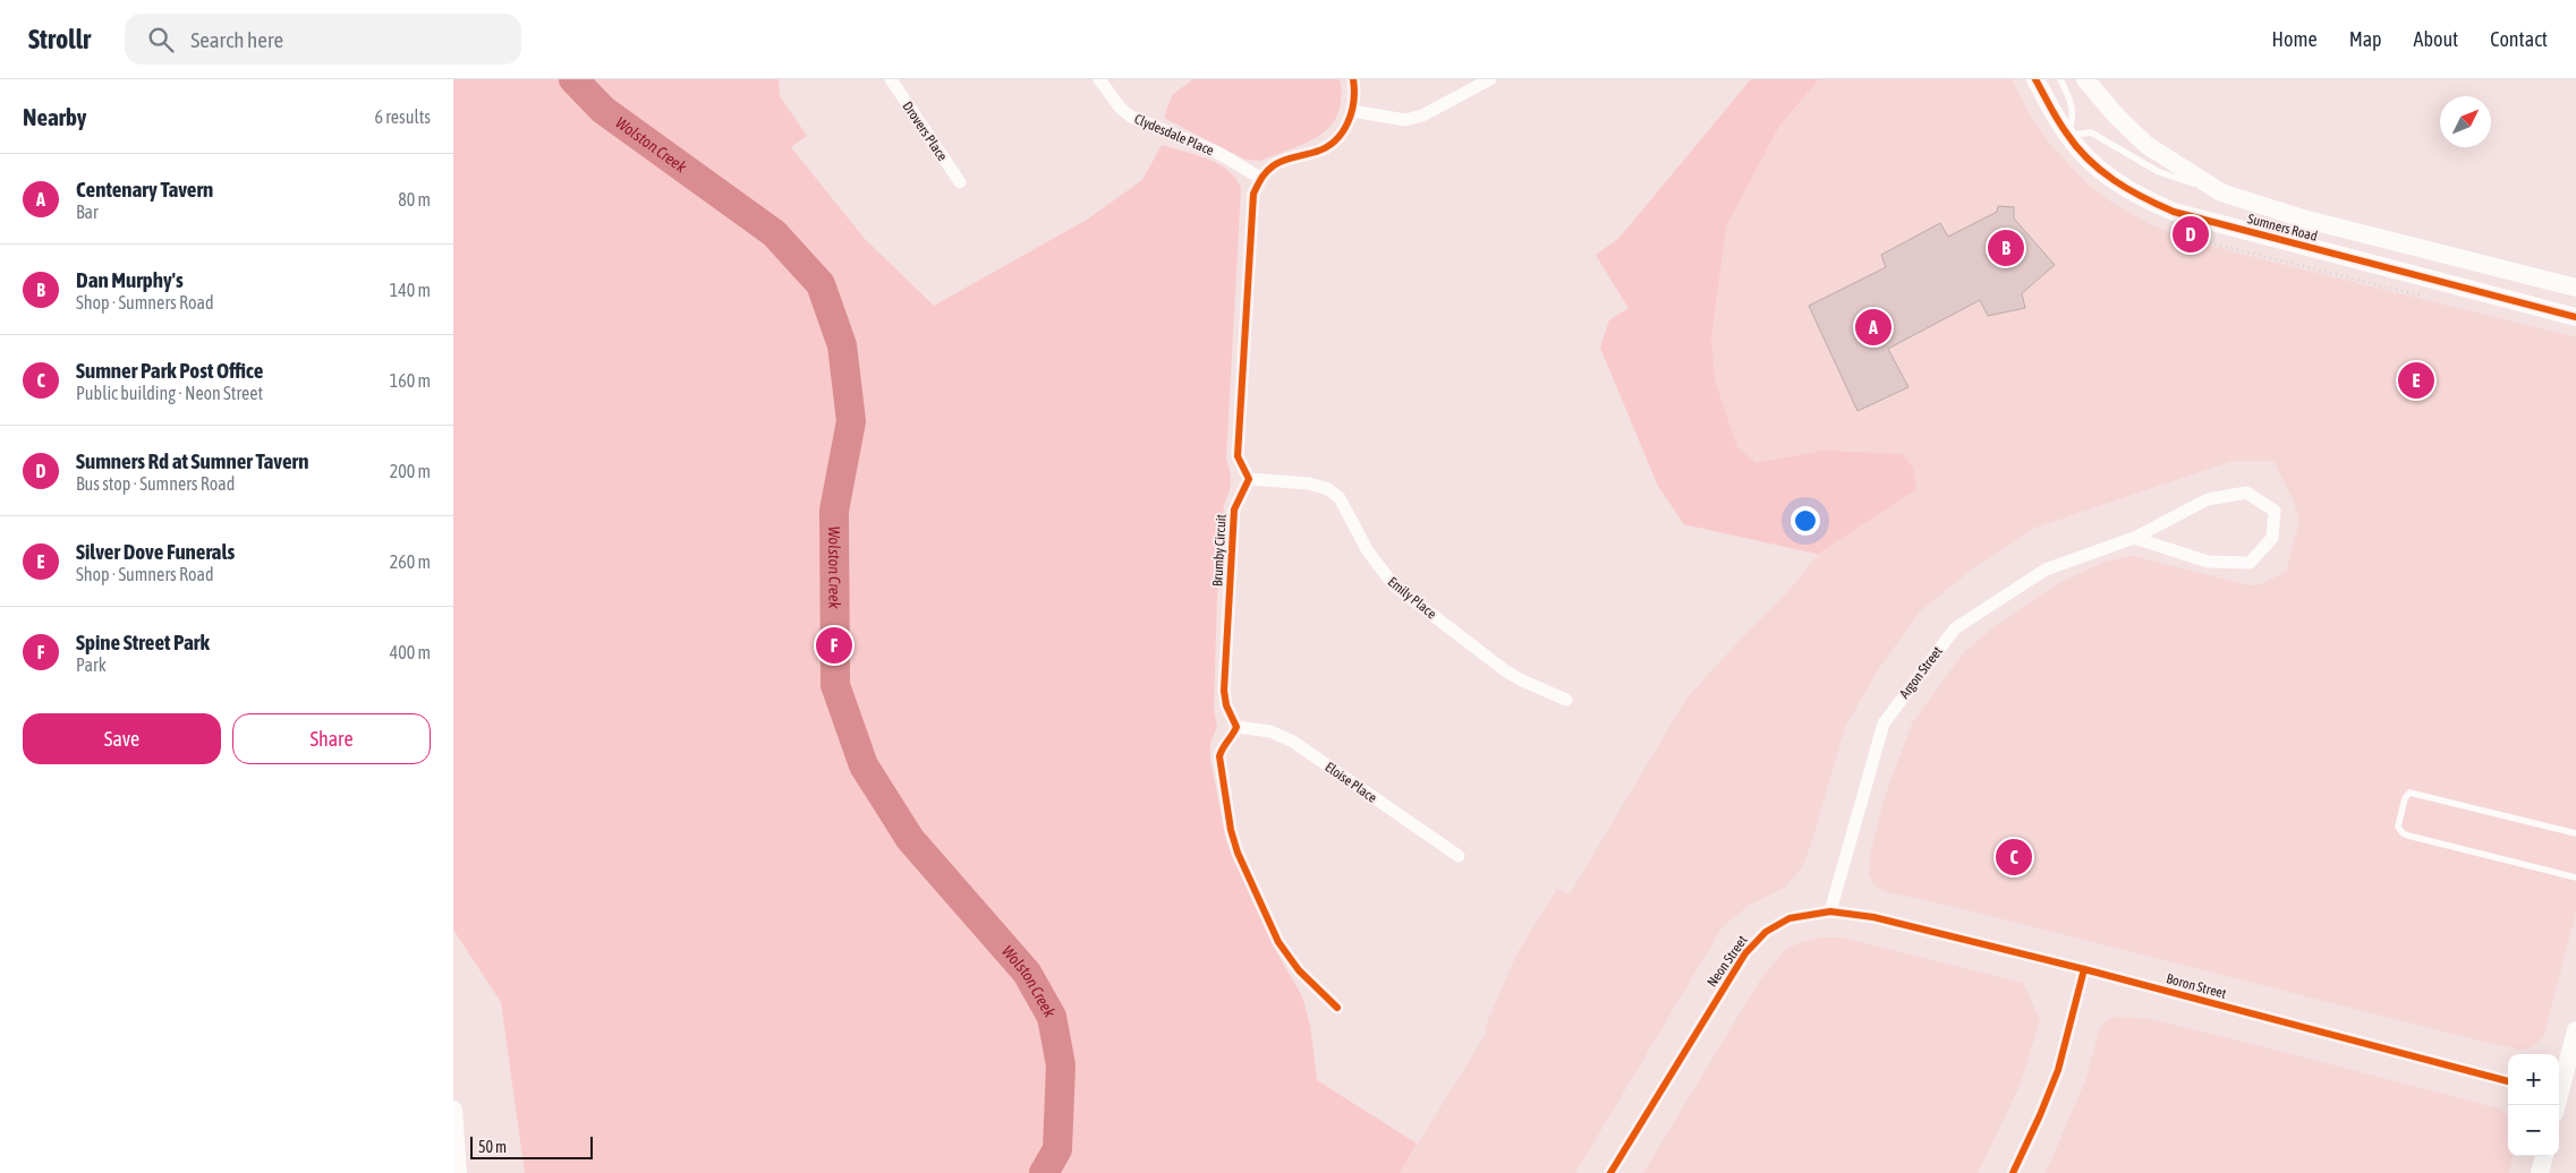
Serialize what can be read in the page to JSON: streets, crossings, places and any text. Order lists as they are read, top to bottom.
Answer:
{
  "streets": {
    "main road": ["Sumners Road"],
    "street": [
      "Drovers Place",
      "Clydesdale Place",
      "Brumby Circuit",
      "Emily Place",
      "Argon Street",
      "Eloise Place",
      "Neon Street",
      "Boron Street"
    ]
  },
  "crossings": [
    ["Brumby Circuit", "Emily Place"],
    ["Brumby Circuit", "Eloise Place"],
    ["Argon Street", "Neon Street"],
    ["Neon Street", "Boron Street"]
  ],
  "water": ["Wolston Creek"],
  "scale_bar": "50 m",
  "north": "top right",
  "page": {
    "header": "Strollr",
    "search": "Search here",
    "nav": [
      "Home",
      "Map",
      "About",
      "Contact"
    ],
    "heading": ["Nearby", "6 results"],
    "list": [
      {
        "mark": "A",
        "name": "Centenary Tavern",
        "note": "Bar",
        "value": "80 m"
      },
      {
        "mark": "B",
        "name": "Dan Murphy's",
        "note": "Shop · Sumners Road",
        "value": "140 m"
      },
      {
        "mark": "C",
        "name": "Sumner Park Post Office",
        "note": "Public building · Neon Street",
        "value": "160 m"
      },
      {
        "mark": "D",
        "name": "Sumners Rd at Sumner Tavern",
        "note": "Bus stop · Sumners Road",
        "value": "200 m"
      },
      {
        "mark": "E",
        "name": "Silver Dove Funerals",
        "note": "Shop · Sumners Road",
        "value": "260 m"
      },
      {
        "mark": "F",
        "name": "Spine Street Park",
        "note": "Park",
        "value": "400 m"
      }
    ],
    "pins": [
      "D",
      "B",
      "A",
      "E",
      "F",
      "C"
    ],
    "buttons": ["Save", "Share"],
    "map_buttons": ["+", "−"],
    "scale": "50 m"
  }
}
